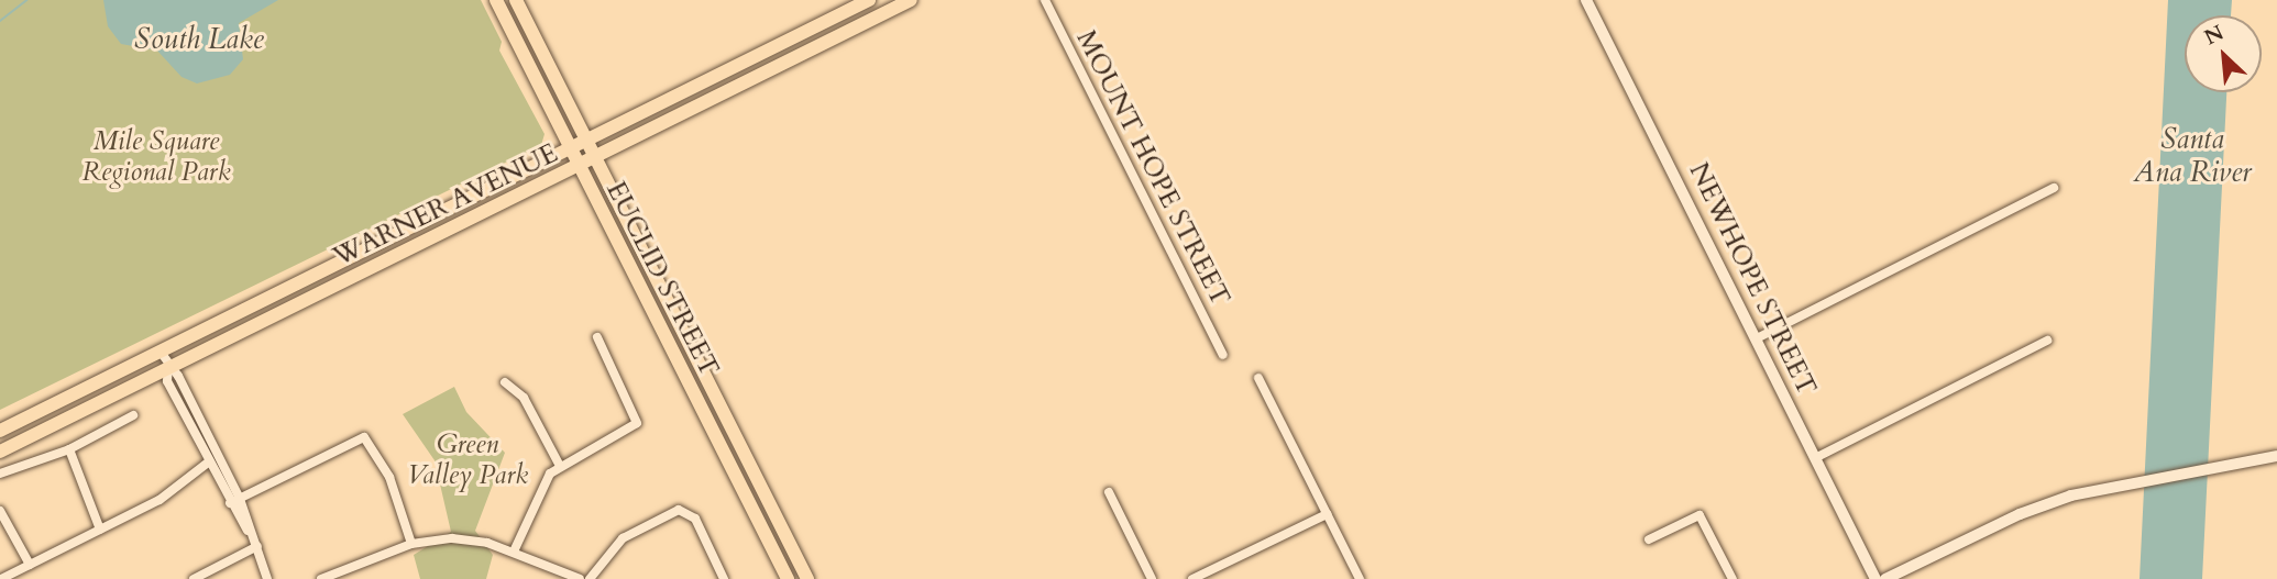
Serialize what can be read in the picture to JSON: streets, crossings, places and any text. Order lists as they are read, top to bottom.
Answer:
{
  "streets": {
    "main road": ["WARNER AVENUE", "EUCLID STREET"],
    "street": ["MOUNT HOPE STREET", "NEWHOPE STREET"]
  },
  "crossings": [
    ["WARNER AVENUE", "EUCLID STREET"]
  ],
  "water": ["South Lake", "Santa Ana River"],
  "parks": ["Mile Square Regional Park", "Green Valley Park"],
  "north": "top left"
}
